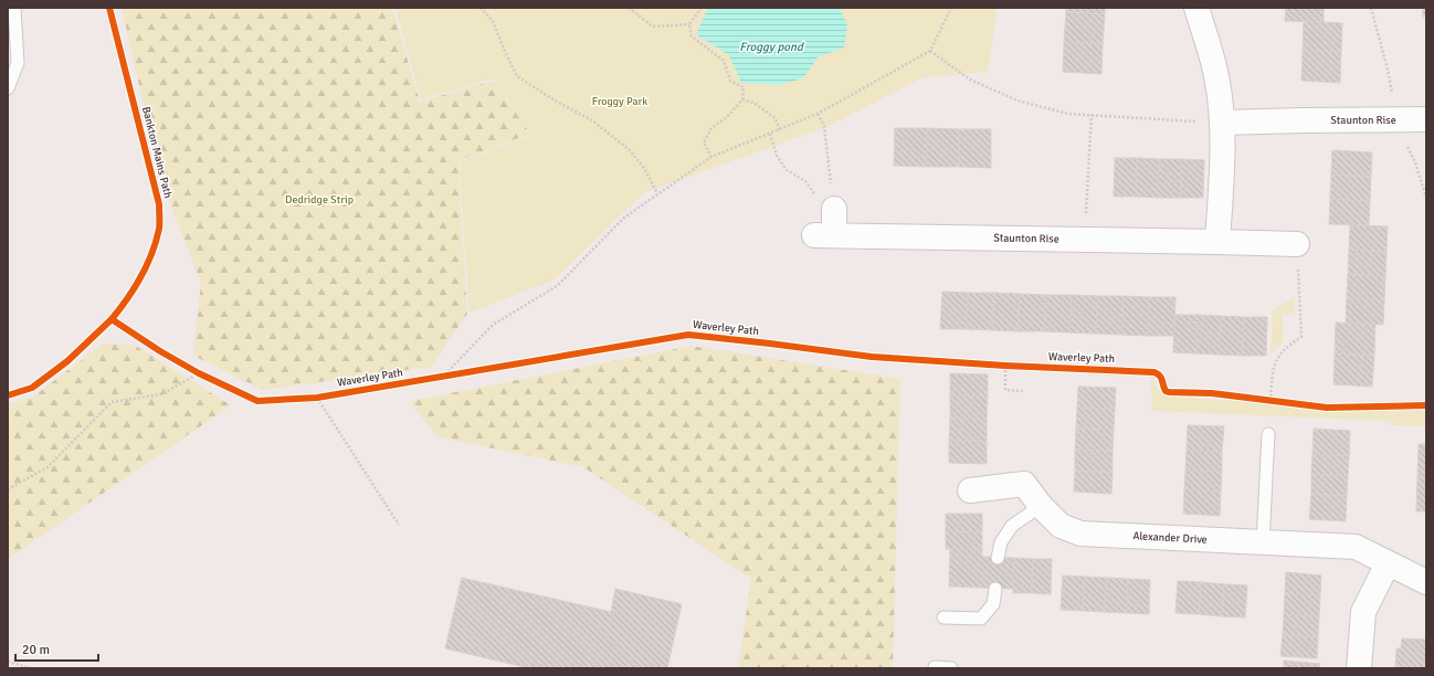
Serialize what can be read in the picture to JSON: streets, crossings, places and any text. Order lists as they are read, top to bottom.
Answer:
{
  "streets": {
    "street": ["Staunton Rise", "Alexander Drive"],
    "cycle path": ["Bankton Mains Path", "Waverley Path"]
  },
  "water": ["Froggy pond"],
  "parks": ["Froggy Park", "Dedridge Strip"],
  "scale_bar": "20 m"
}
